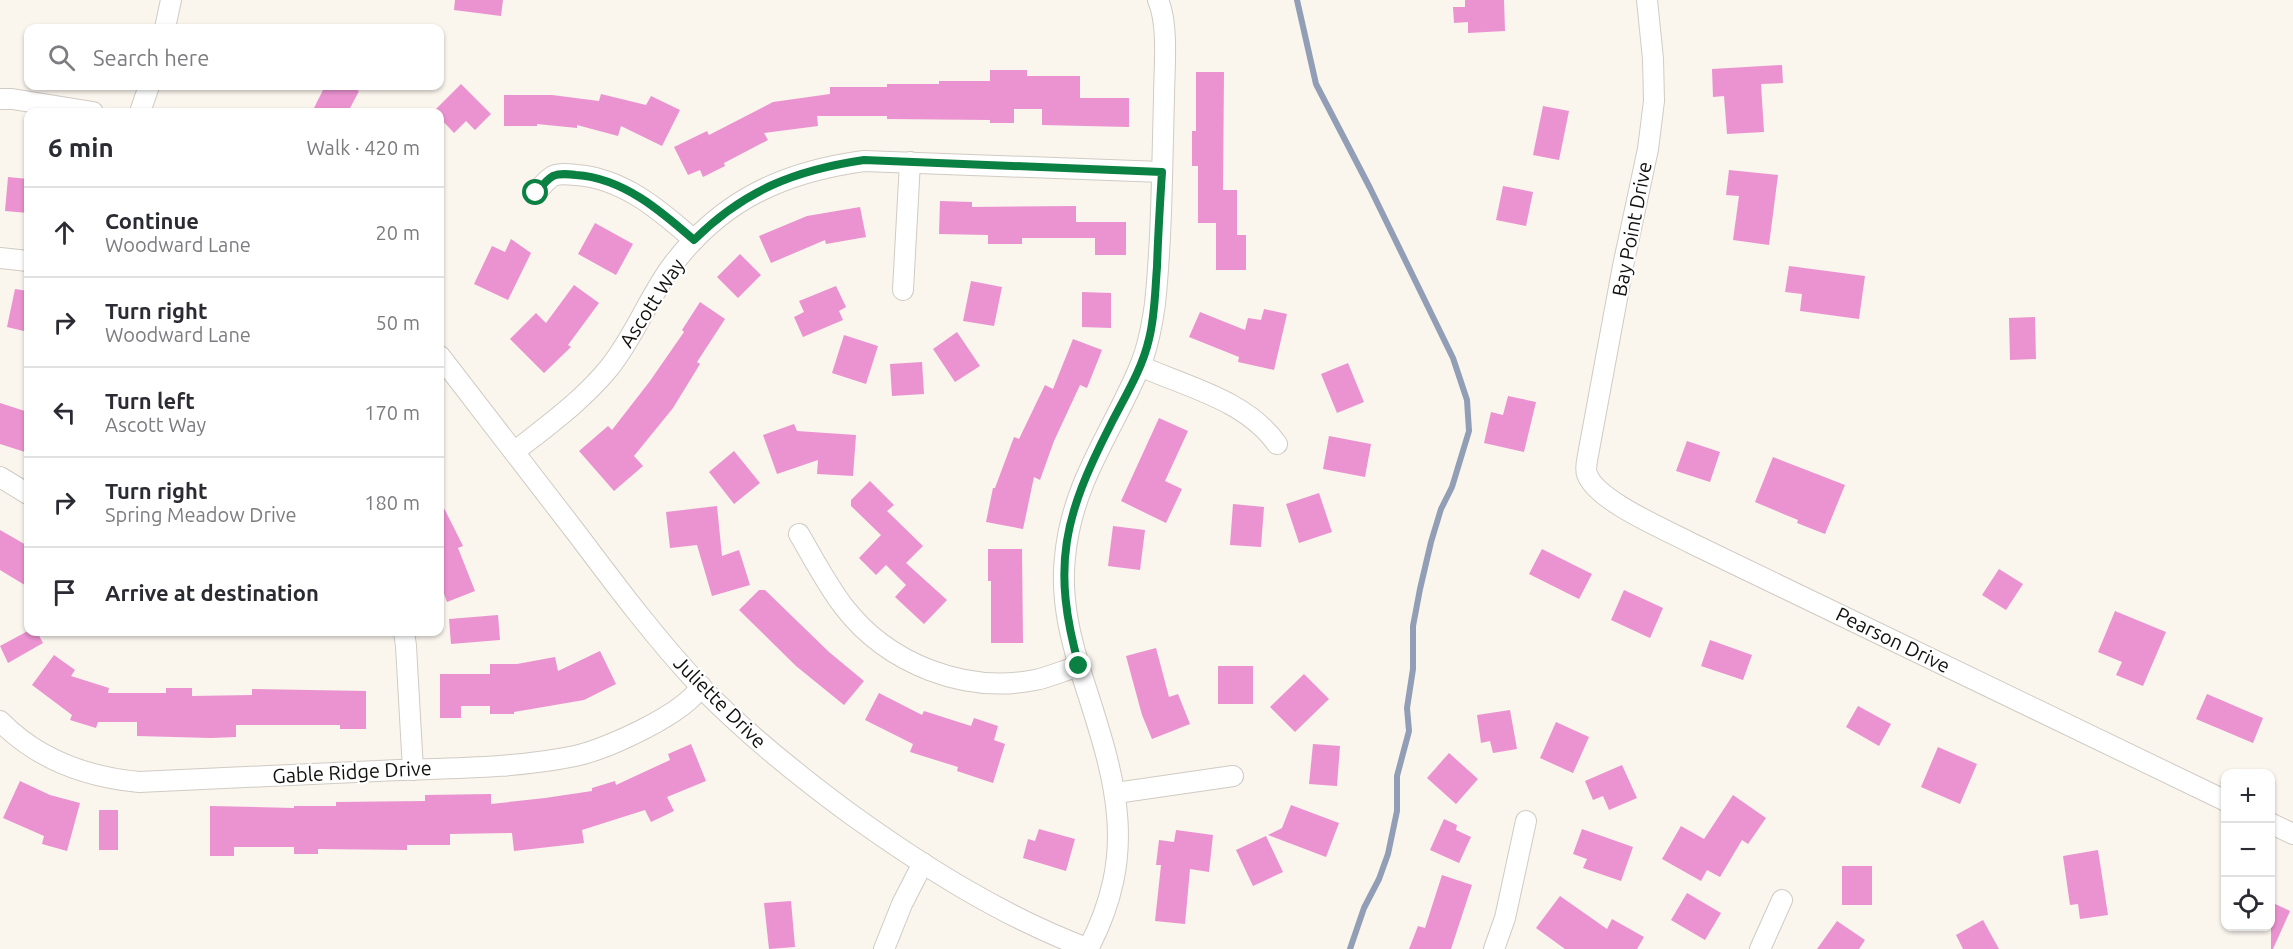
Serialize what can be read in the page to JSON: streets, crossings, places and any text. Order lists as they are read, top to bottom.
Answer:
{
  "streets": {
    "street": [
      "Bay Point Drive",
      "Ascott Way",
      "Pearson Drive",
      "Juliette Drive",
      "Gable Ridge Drive"
    ]
  },
  "crossings": [
    ["Bay Point Drive", "Pearson Drive"],
    ["Ascott Way", "Juliette Drive"],
    ["Juliette Drive", "Gable Ridge Drive"]
  ],
  "page": {
    "search": "Search here",
    "heading": ["6 min", "Walk · 420 m"],
    "list": [
      ["Continue", "Woodward Lane", "20 m"],
      ["Turn right", "Woodward Lane", "50 m"],
      ["Turn left", "Ascott Way", "170 m"],
      ["Turn right", "Spring Meadow Drive", "180 m"],
      "Arrive at destination"
    ],
    "map_buttons": ["+", "−"]
  }
}
